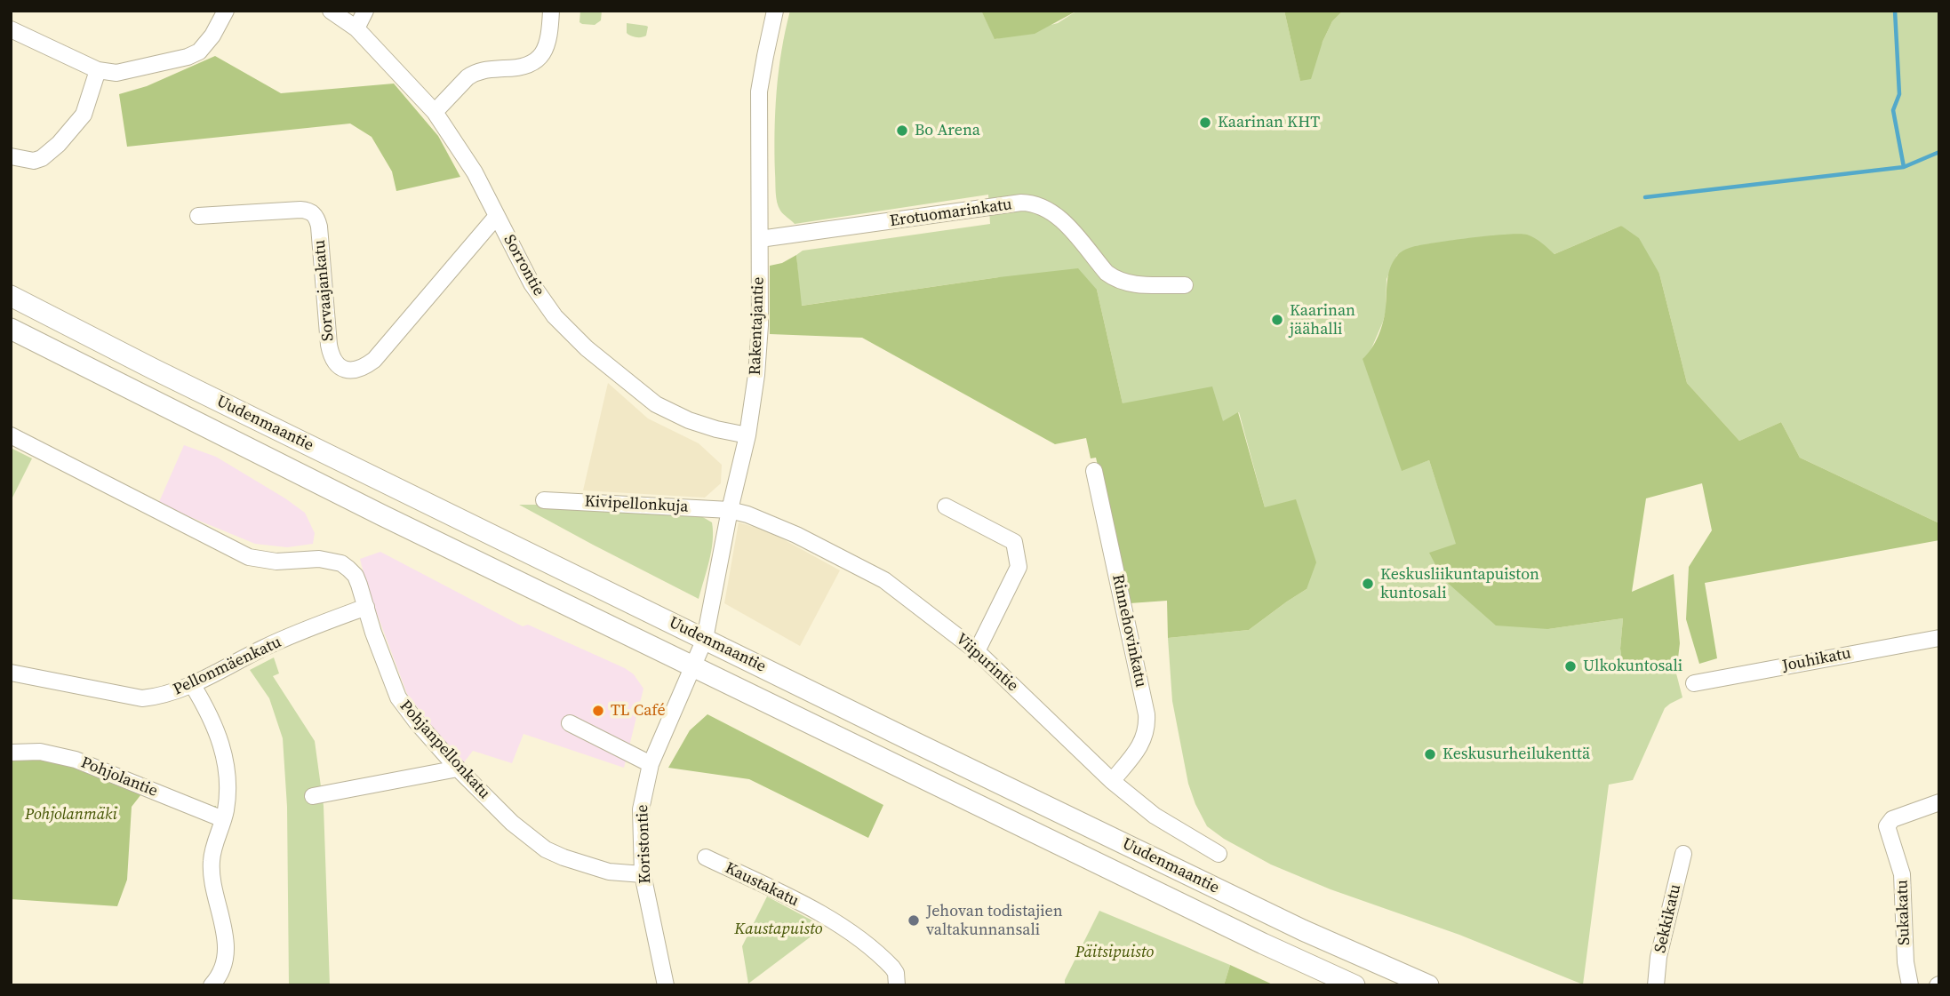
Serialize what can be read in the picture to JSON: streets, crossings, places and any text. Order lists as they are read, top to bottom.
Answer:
{
  "streets": {
    "main road": ["Uudenmaantie"],
    "street": [
      "Erotuomarinkatu",
      "Sorrontie",
      "Sorvaajankatu",
      "Rakentajantie",
      "Kivipellonkuja",
      "Rinnehovinkatu",
      "Jouhikatu",
      "Viipurintie",
      "Pellonmäenkatu",
      "Pohjanpellonkatu",
      "Pohjolantie",
      "Koristontie",
      "Kaustakatu",
      "Sukakatu",
      "Sekkikatu"
    ]
  },
  "crossings": [
    ["Erotuomarinkatu", "Rakentajantie"],
    ["Sorrontie", "Sorvaajankatu"],
    ["Sorrontie", "Rakentajantie"],
    ["Rakentajantie", "Uudenmaantie"],
    ["Rakentajantie", "Kivipellonkuja"],
    ["Rakentajantie", "Viipurintie"],
    ["Rakentajantie", "Koristontie"],
    ["Uudenmaantie", "Koristontie"],
    ["Kivipellonkuja", "Viipurintie"],
    ["Rinnehovinkatu", "Viipurintie"],
    ["Pellonmäenkatu", "Pohjanpellonkatu"],
    ["Pohjanpellonkatu", "Koristontie"]
  ],
  "parks": ["Pohjolanmäki", "Kaustapuisto", "Päitsipuisto"],
  "places": [
    "Kaarinan KHT",
    "Bo Arena",
    "Kaarinan jäähalli",
    "Keskusliikuntapuiston kuntosali",
    "Ulkokuntosali",
    "TL Café",
    "Keskusurheilukenttä",
    "Jehovan todistajien valtakunnansali"
  ]
}
